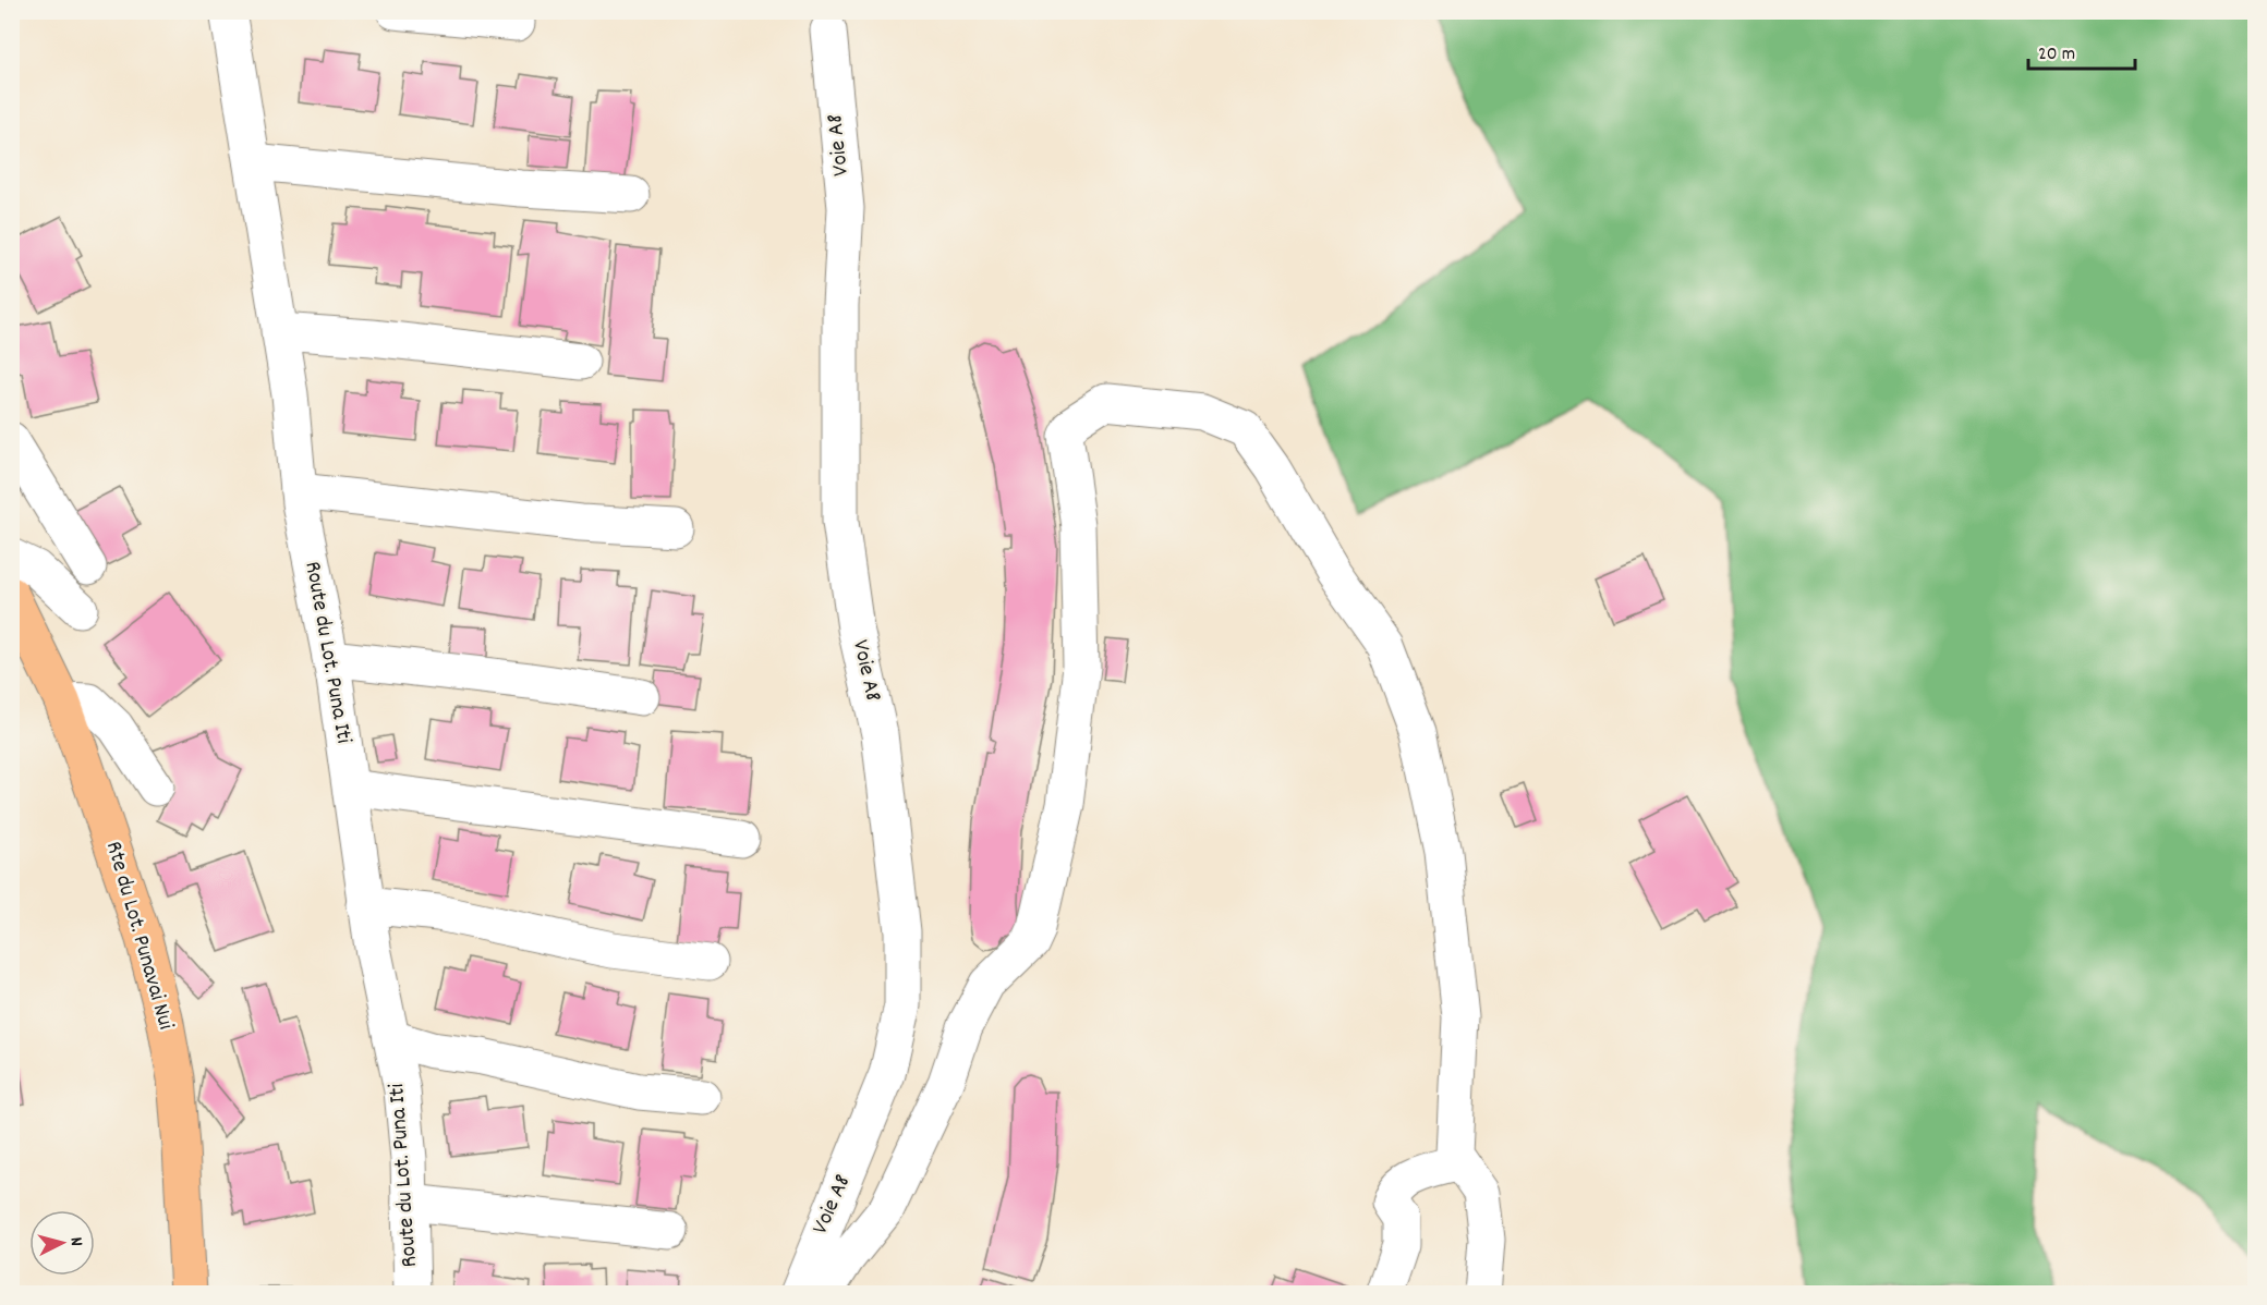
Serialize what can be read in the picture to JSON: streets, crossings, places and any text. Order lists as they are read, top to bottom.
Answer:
{
  "streets": {
    "main road": ["Rte du Lot. Punavai Nui"],
    "street": ["Voie A8", "Route du Lot. Puna Iti"]
  },
  "scale_bar": "20 m",
  "north": "right"
}
